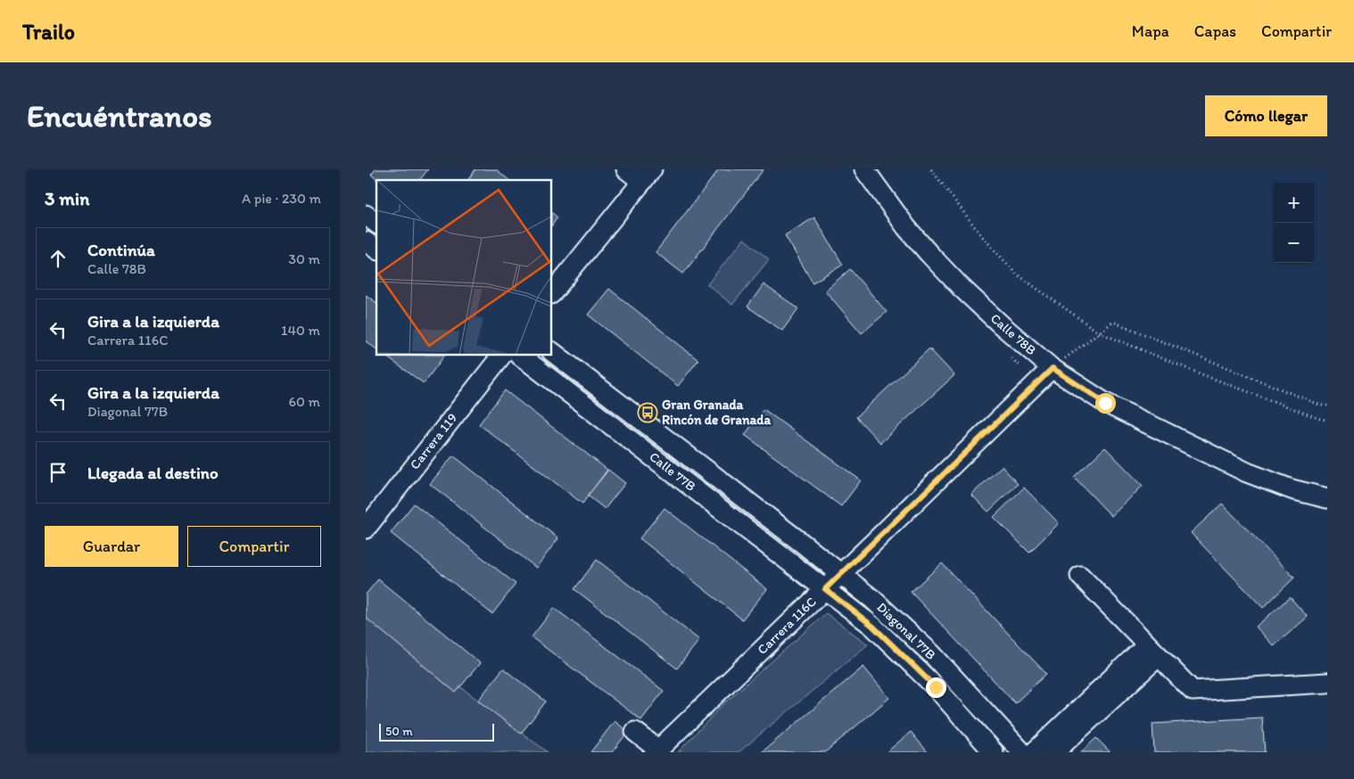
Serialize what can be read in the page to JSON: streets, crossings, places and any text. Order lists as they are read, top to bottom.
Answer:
{
  "streets": {
    "street": [
      "Calle 78B",
      "Carrera 119",
      "Calle 77B",
      "Carrera 116C",
      "Diagonal 77B"
    ]
  },
  "crossings": [
    ["Calle 78B", "Carrera 116C"],
    ["Calle 77B", "Carrera 116C"],
    ["Calle 77B", "Diagonal 77B"],
    ["Carrera 116C", "Diagonal 77B"]
  ],
  "places": {
    "bus stop": ["Gran Granada Rincón de Granada"]
  },
  "scale_bar": "50 m",
  "page": {
    "header": "Trailo",
    "nav": ["Mapa", "Capas", "Compartir"],
    "buttons": [
      "Cómo llegar",
      ["Guardar", "Compartir"]
    ],
    "title": "Encuéntranos",
    "heading": ["3 min", "A pie · 230 m"],
    "map_buttons": ["+", "−"],
    "list": [
      ["Continúa", "Calle 78B", "30 m"],
      ["Gira a la izquierda", "Carrera 116C", "140 m"],
      ["Gira a la izquierda", "Diagonal 77B", "60 m"],
      "Llegada al destino"
    ],
    "scale": "50 m"
  }
}
